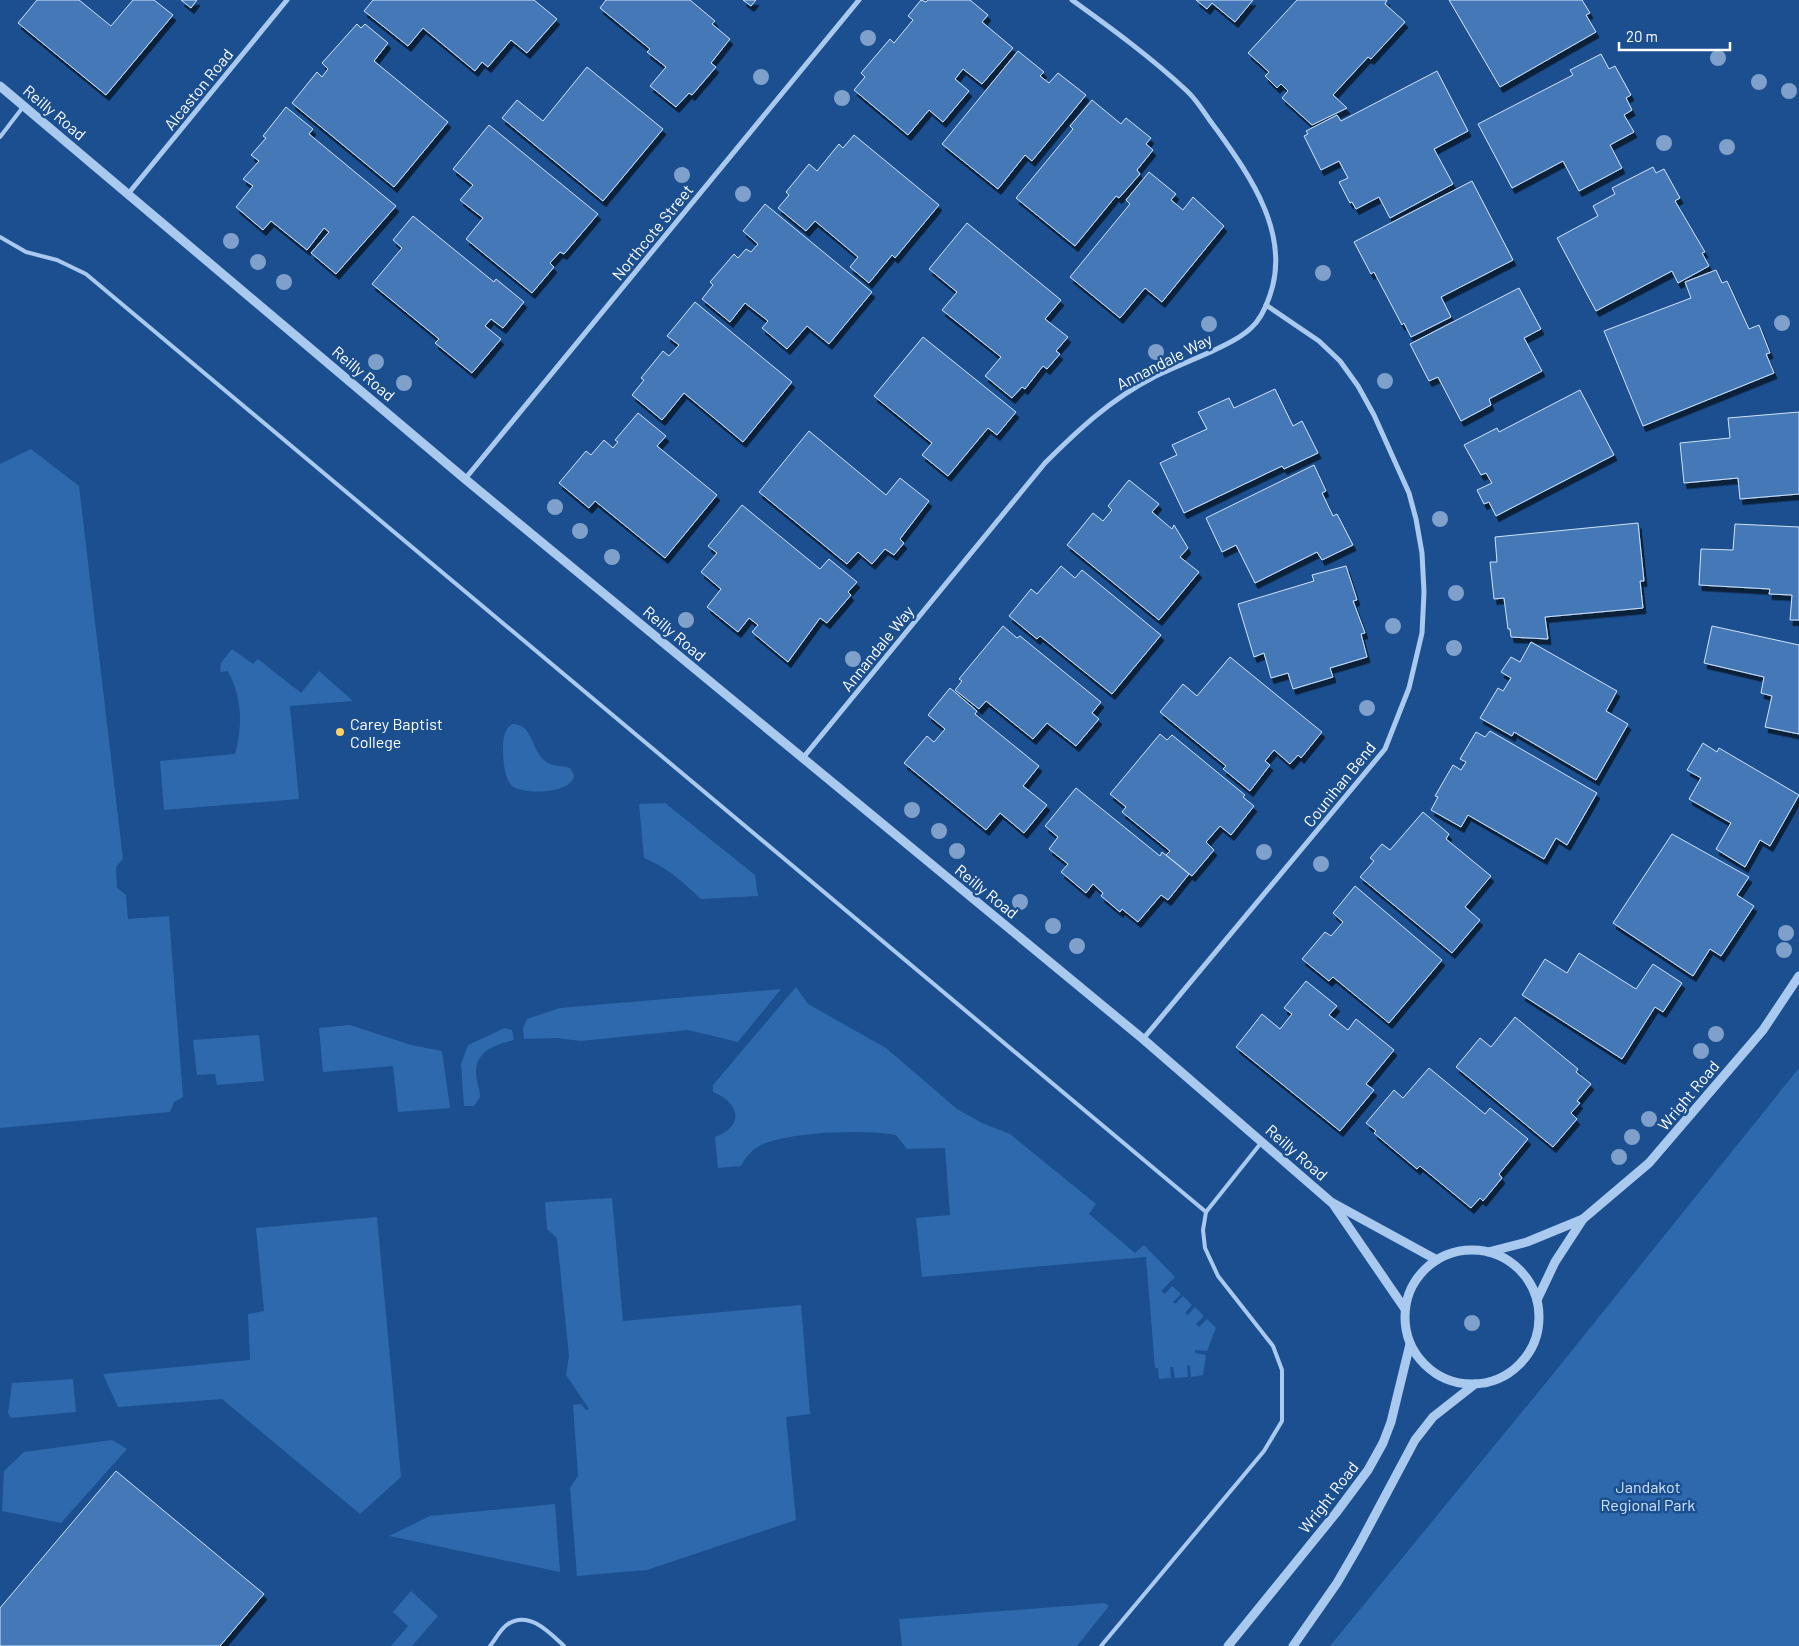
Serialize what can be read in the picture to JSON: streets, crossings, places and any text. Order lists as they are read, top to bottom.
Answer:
{
  "streets": {
    "street": [
      "Alcaston Road",
      "Reilly Road",
      "Northcote Street",
      "Annandale Way",
      "Counihan Bend",
      "Wright Road"
    ]
  },
  "crossings": [
    ["Alcaston Road", "Reilly Road"],
    ["Reilly Road", "Northcote Street"],
    ["Reilly Road", "Annandale Way"],
    ["Reilly Road", "Counihan Bend"],
    ["Reilly Road", "Wright Road"],
    ["Annandale Way", "Counihan Bend"]
  ],
  "parks": ["Jandakot Regional Park"],
  "places": ["Carey Baptist College"],
  "scale_bar": "20 m"
}
